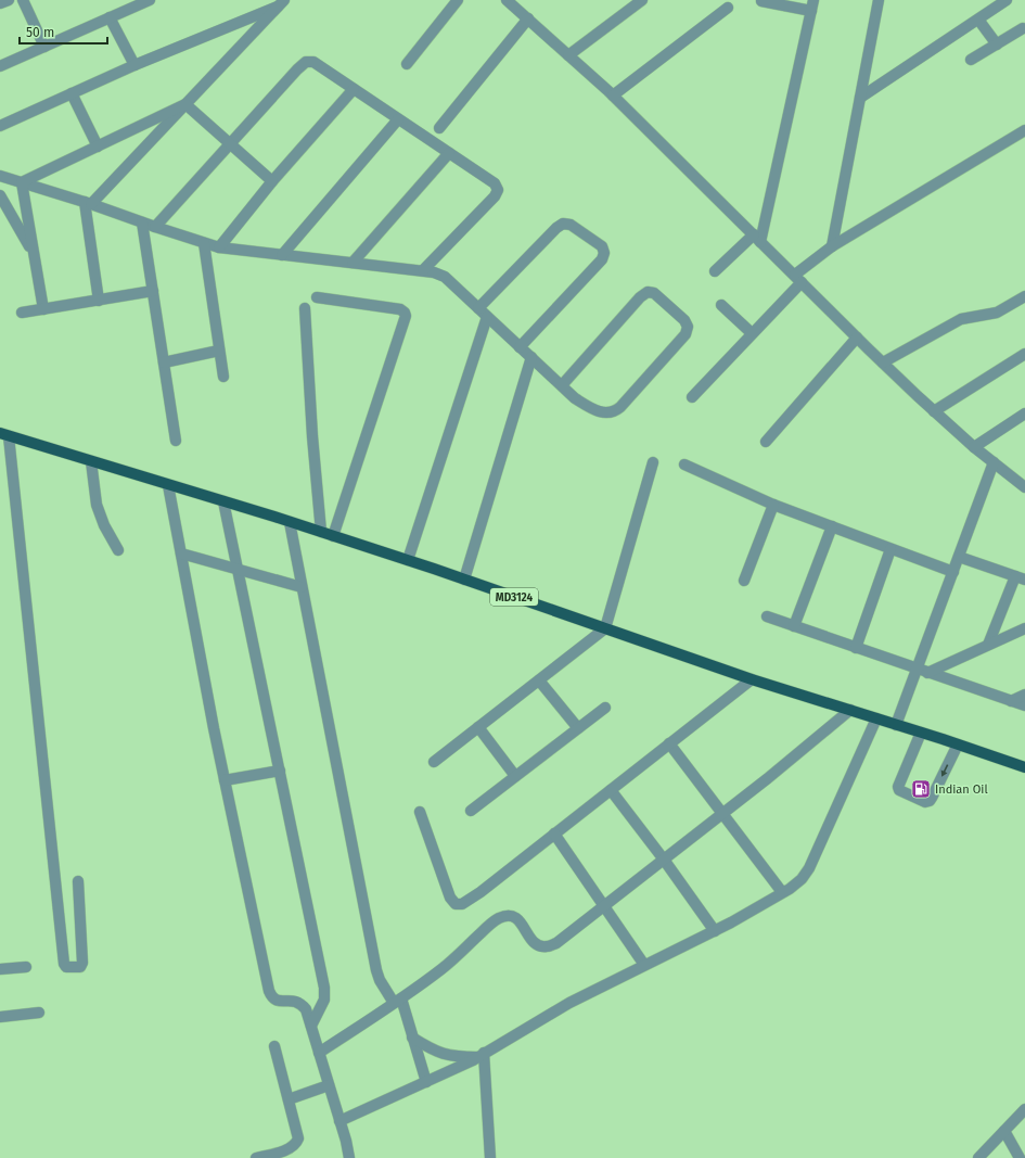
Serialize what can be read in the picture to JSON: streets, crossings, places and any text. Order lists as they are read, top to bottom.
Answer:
{
  "streets": {
    "main road": ["MD3124"]
  },
  "places": {
    "fuel station": ["Indian Oil"]
  },
  "scale_bar": "50 m"
}
